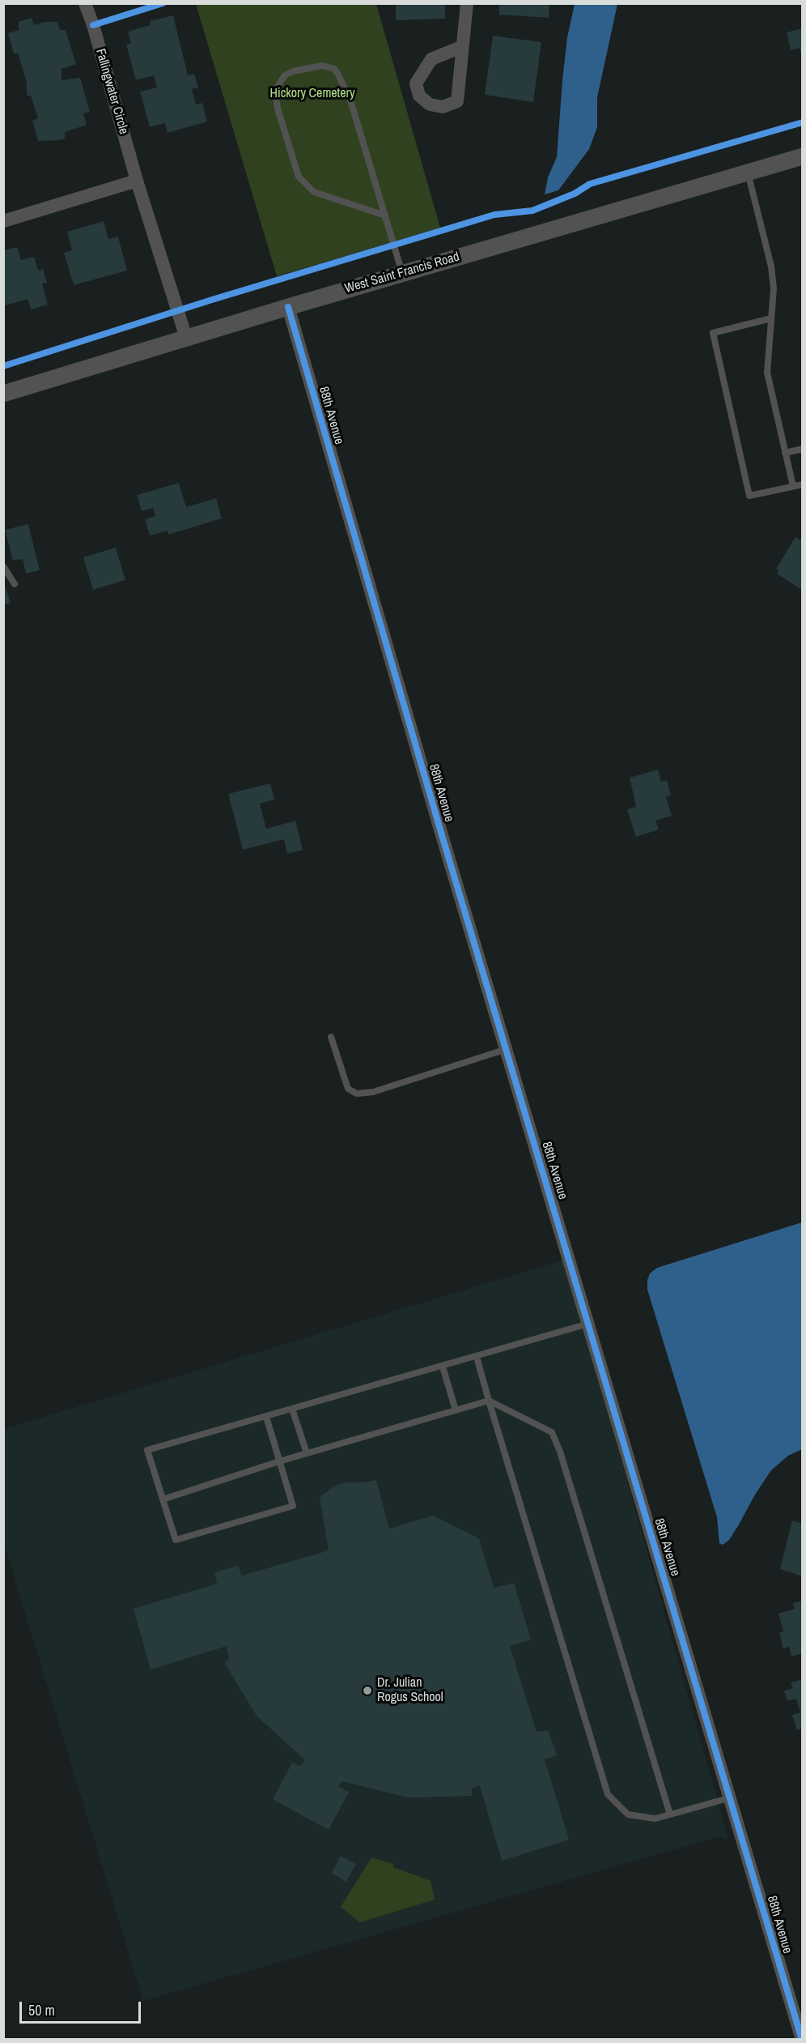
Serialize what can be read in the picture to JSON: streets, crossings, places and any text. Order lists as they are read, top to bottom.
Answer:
{
  "streets": {
    "street": ["Fallingwater Circle", "West Saint Francis Road", "88th Avenue"]
  },
  "crossings": [
    ["Fallingwater Circle", "West Saint Francis Road"],
    ["West Saint Francis Road", "88th Avenue"]
  ],
  "parks": ["Hickory Cemetery"],
  "places": ["Dr. Julian Rogus School"],
  "scale_bar": "50 m"
}
